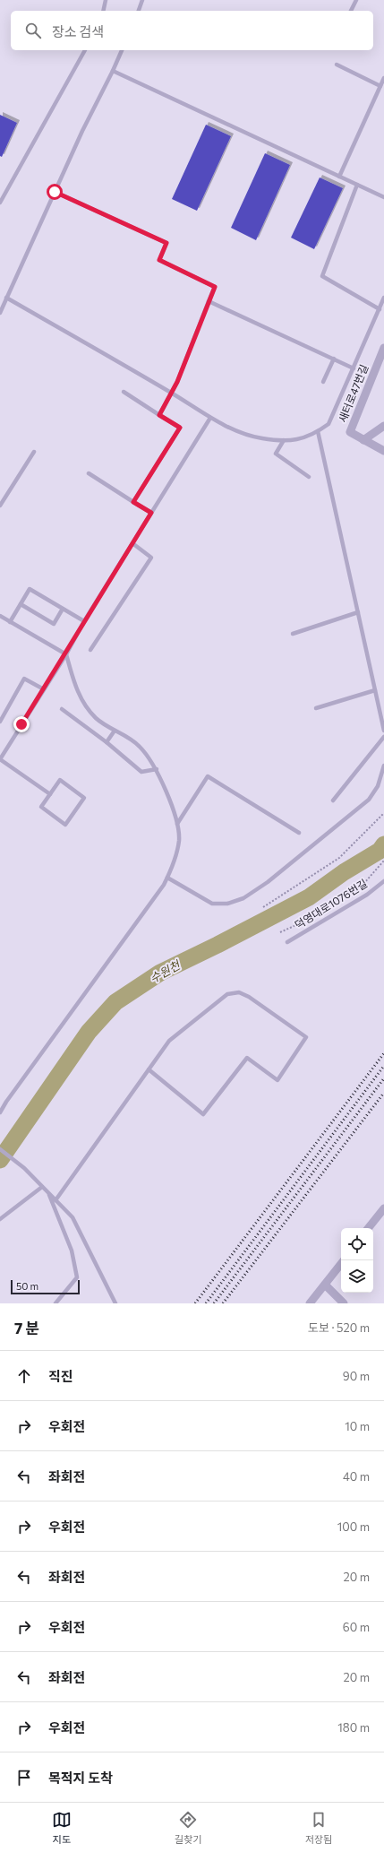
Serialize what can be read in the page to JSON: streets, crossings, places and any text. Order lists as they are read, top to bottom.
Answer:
{
  "streets": {
    "street": ["새터로47번길"],
    "lane": ["덕영대로1076번길"]
  },
  "water": ["수원천"],
  "scale_bar": "50 m",
  "page": {
    "search": "장소 검색",
    "scale": "50 m",
    "heading": ["7 분", "도보 · 520 m"],
    "list": [
      ["직진", "90 m"],
      ["우회전", "10 m"],
      ["좌회전", "40 m"],
      ["우회전", "100 m"],
      ["좌회전", "20 m"],
      ["우회전", "60 m"],
      ["좌회전", "20 m"],
      ["우회전", "180 m"],
      "목적지 도착"
    ],
    "nav": ["지도", "길찾기", "저장됨"]
  }
}
